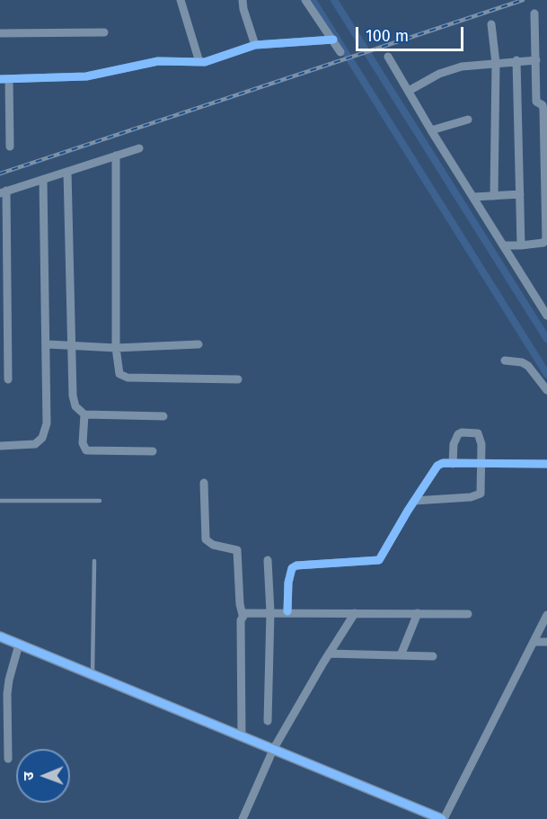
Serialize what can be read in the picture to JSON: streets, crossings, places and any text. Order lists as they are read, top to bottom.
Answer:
{
  "scale_bar": "100 m",
  "north": "left"
}
